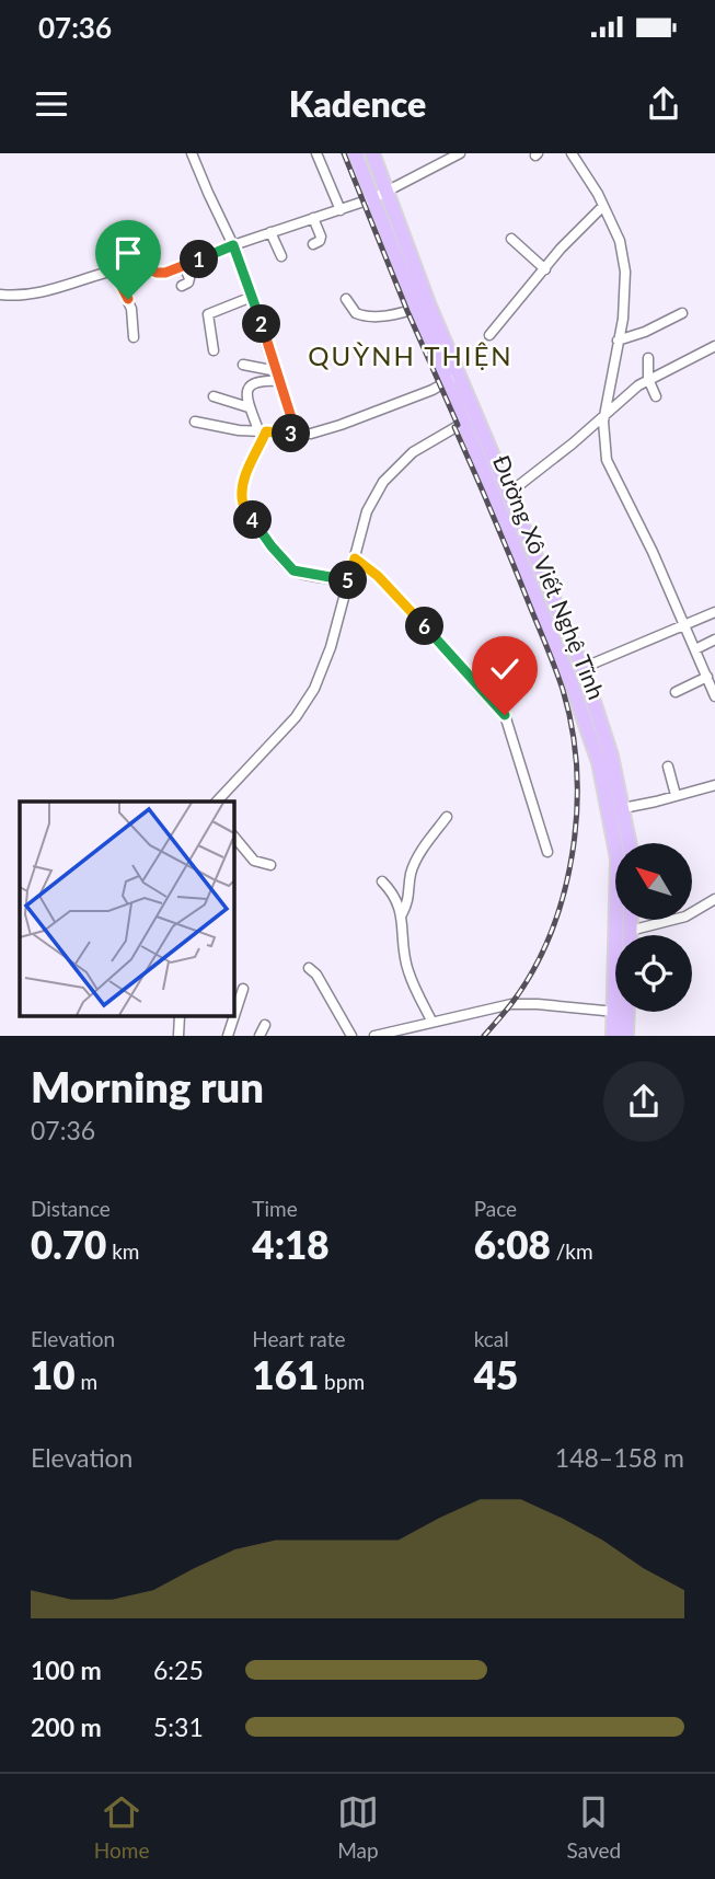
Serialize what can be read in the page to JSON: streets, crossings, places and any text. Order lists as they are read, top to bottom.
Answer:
{
  "streets": {
    "highway": ["Đường Xô Viết Nghệ Tĩnh"]
  },
  "districts": ["QUỲNH THIỆN"],
  "north": "top left",
  "page": {
    "status": "07:36",
    "header": "Kadence",
    "pins": [
      "1",
      "2",
      "3",
      "4",
      "5",
      "6"
    ],
    "heading": ["Morning run", "07:36"],
    "stats": [
      ["Distance", "0.70 km"],
      ["Time", "4:18"],
      ["Pace", "6:08 /km"],
      ["Elevation", "10 m"],
      ["Heart rate", "161 bpm"],
      ["kcal", "45"]
    ],
    "chart": ["Elevation", "148–158 m"],
    "list": [
      {
        "name": "100 m",
        "note": "6:25"
      },
      {
        "name": "200 m",
        "note": "5:31"
      }
    ],
    "tabs": ["Home", "Map", "Saved"]
  }
}
